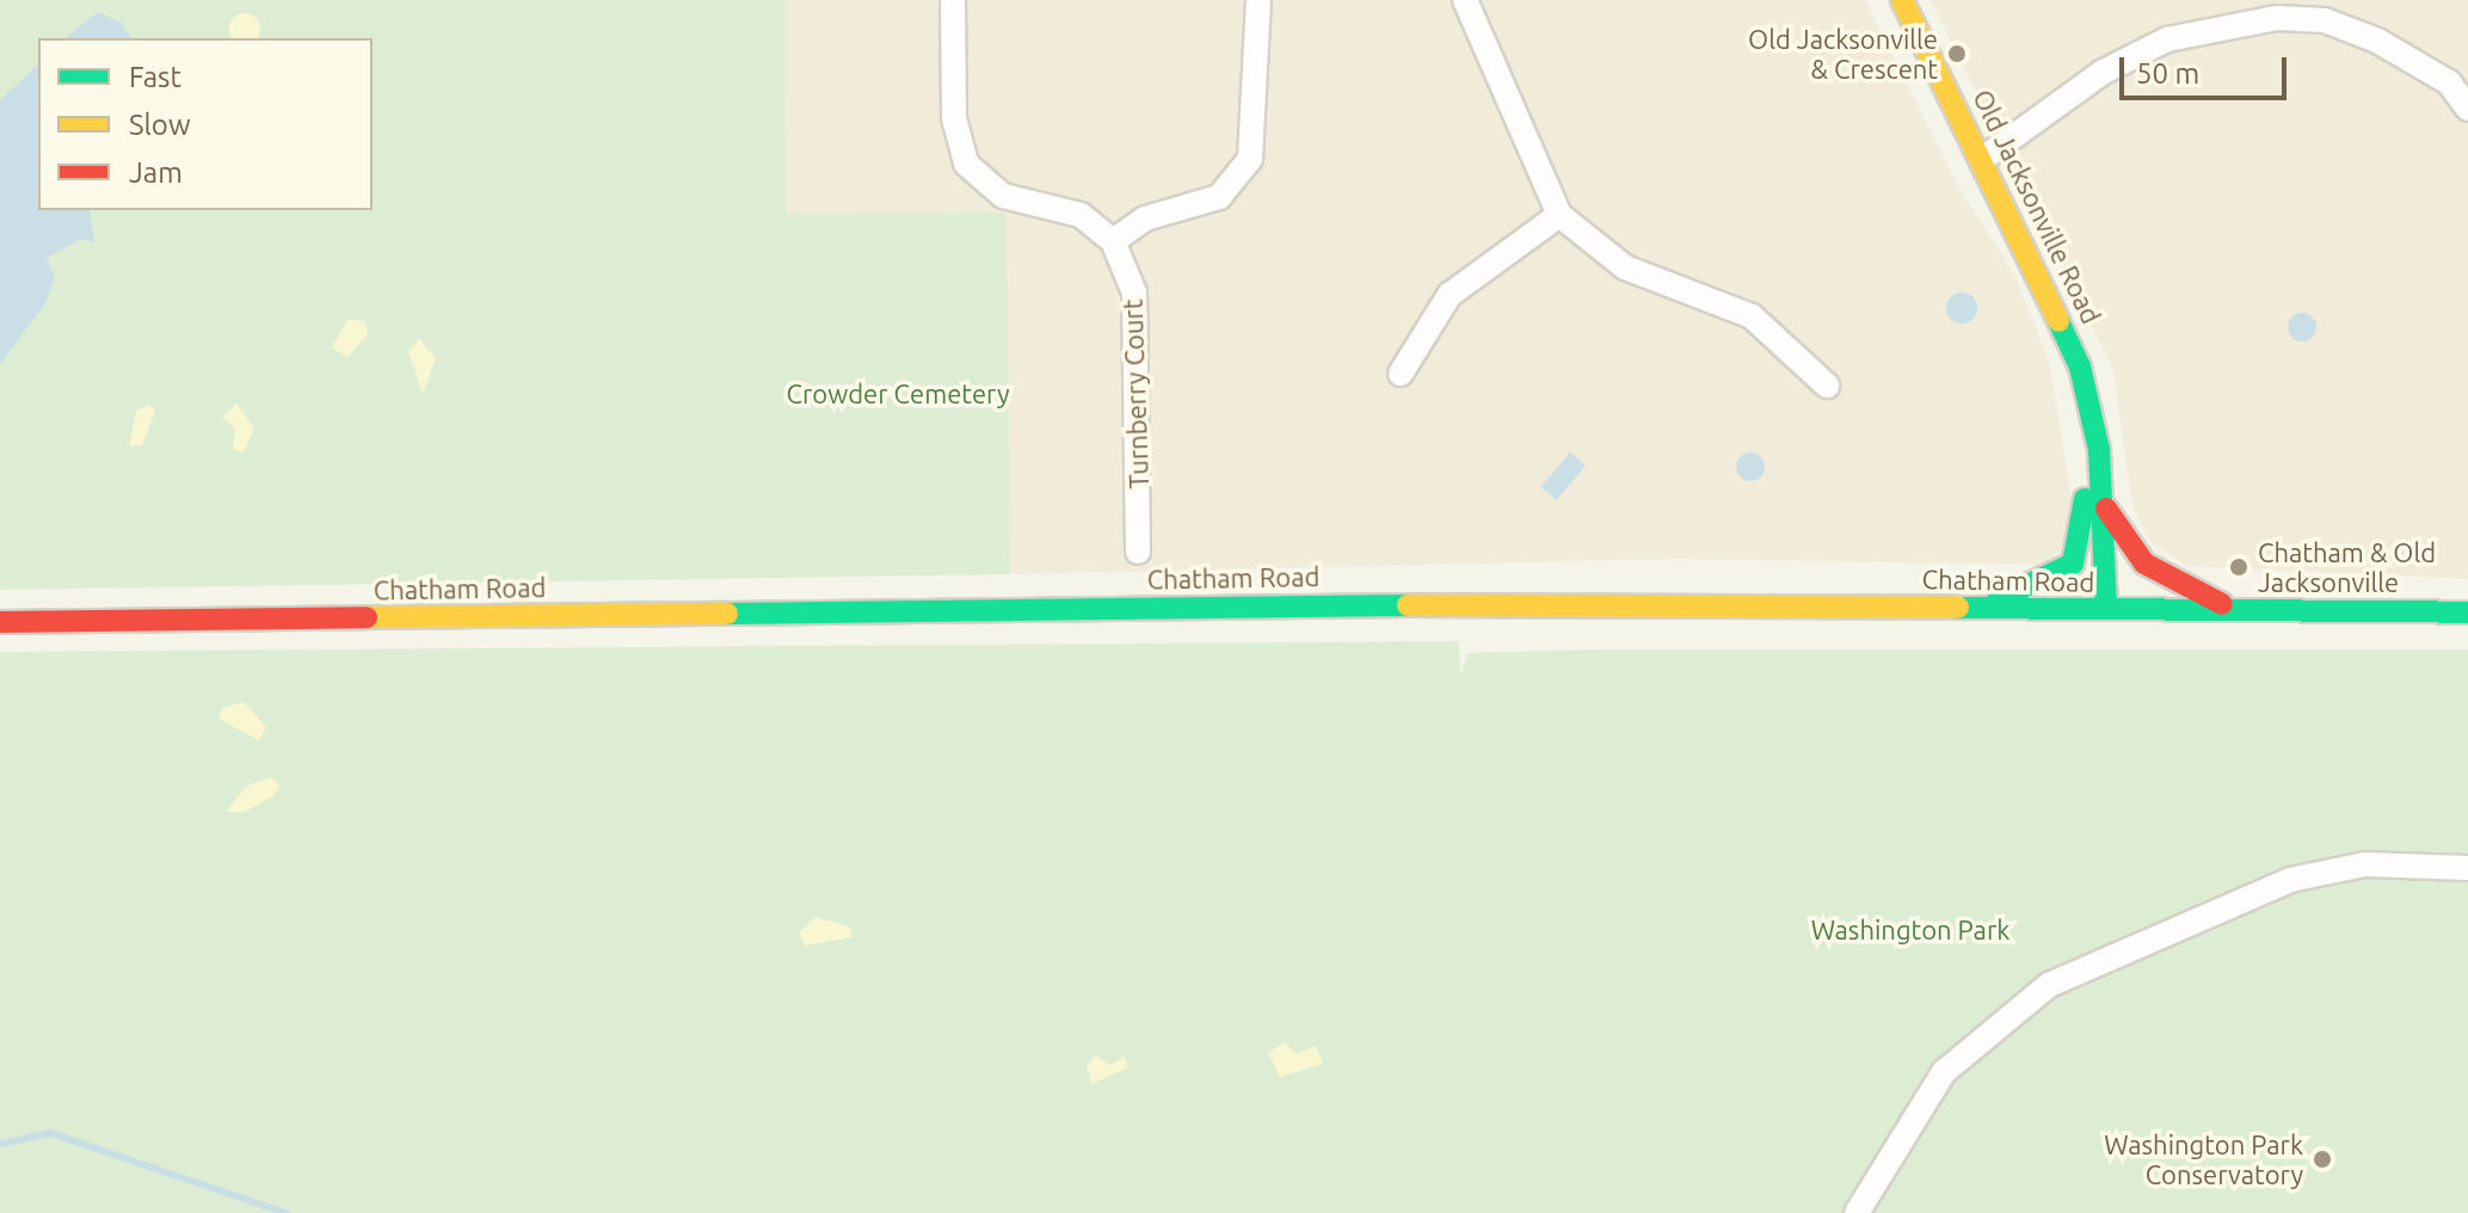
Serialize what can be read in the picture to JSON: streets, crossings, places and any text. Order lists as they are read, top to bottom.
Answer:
{
  "streets": {
    "main road": ["Old Jacksonville Road", "Chatham Road"],
    "street": ["Turnberry Court"]
  },
  "crossings": [
    ["Old Jacksonville Road", "Chatham Road"]
  ],
  "parks": ["Crowder Cemetery", "Washington Park"],
  "places": ["Old Jacksonville & Crescent", "Chatham & Old Jacksonville", "Washington Park Conservatory"],
  "legend": ["Fast", "Slow", "Jam"],
  "scale_bar": "50 m"
}
